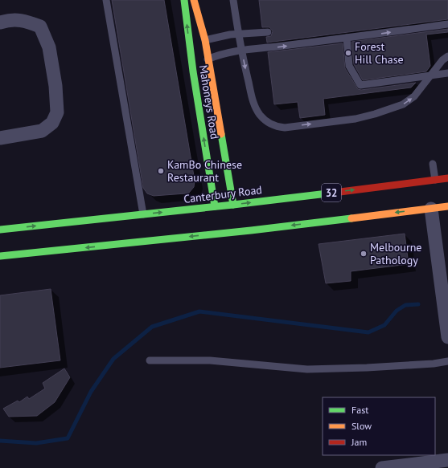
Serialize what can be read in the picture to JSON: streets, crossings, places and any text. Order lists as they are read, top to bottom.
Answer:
{
  "streets": {
    "main road": ["Mahoneys Road", "32", "Canterbury Road"]
  },
  "crossings": [
    ["Mahoneys Road", "Canterbury Road"]
  ],
  "places": ["Forest Hill Chase", "KamBo Chinese Restaurant", "Melbourne Pathology"],
  "legend": ["Fast", "Slow", "Jam"]
}
